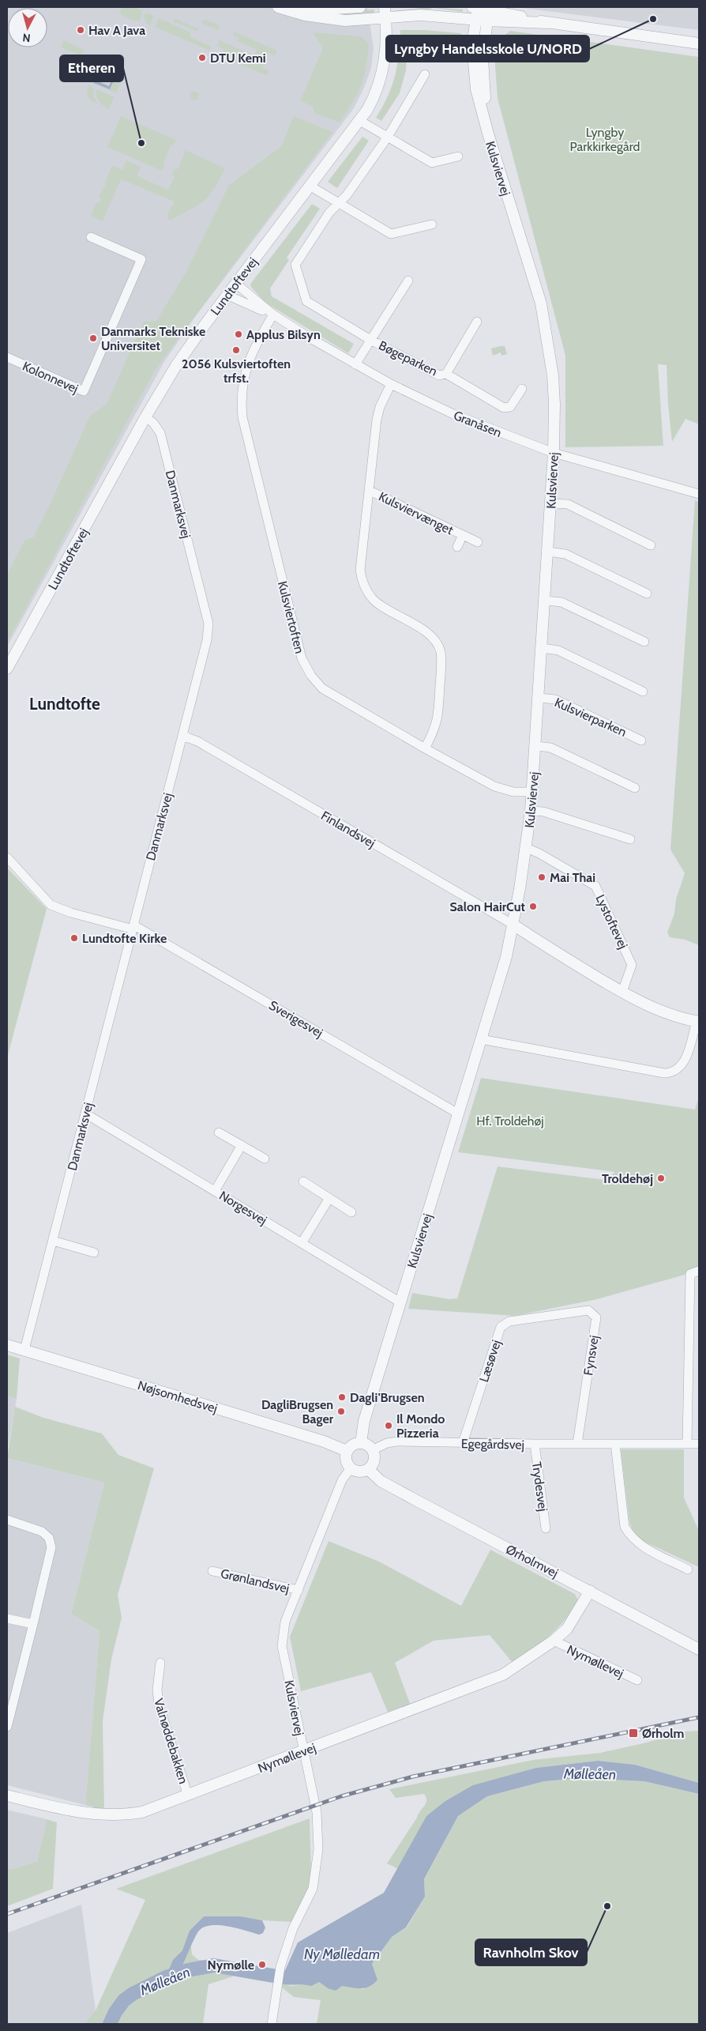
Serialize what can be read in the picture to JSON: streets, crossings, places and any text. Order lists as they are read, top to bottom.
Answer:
{
  "streets": {
    "street": [
      "Kulsviervej",
      "Lundtoftevej",
      "Bøgeparken",
      "Kolonnevej",
      "Granåsen",
      "Danmarksvej",
      "Kulsviervænget",
      "Kulsviertoften",
      "Kulsvierparken",
      "Finlandsvej",
      "Lystoftevej",
      "Sverigesvej",
      "Norgesvej",
      "Fynsvej",
      "Læsøvej",
      "Nøjsomhedsvej",
      "Egegårdsvej",
      "Trydesvej",
      "Ørholmvej",
      "Grønlandsvej",
      "Nymøllevej",
      "Valnøddebakken"
    ]
  },
  "crossings": [
    ["Kulsviervej", "Granåsen"],
    ["Kulsviervej", "Kulsviertoften"],
    ["Kulsviervej", "Kulsvierparken"],
    ["Kulsviervej", "Finlandsvej"],
    ["Kulsviervej", "Lystoftevej"],
    ["Kulsviervej", "Sverigesvej"],
    ["Kulsviervej", "Norgesvej"],
    ["Kulsviervej", "Nøjsomhedsvej"],
    ["Kulsviervej", "Egegårdsvej"],
    ["Kulsviervej", "Ørholmvej"],
    ["Kulsviervej", "Grønlandsvej"],
    ["Kulsviervej", "Nymøllevej"],
    ["Lundtoftevej", "Granåsen"],
    ["Lundtoftevej", "Danmarksvej"],
    ["Bøgeparken", "Granåsen"],
    ["Granåsen", "Kulsviervænget"],
    ["Granåsen", "Kulsviertoften"],
    ["Danmarksvej", "Finlandsvej"],
    ["Danmarksvej", "Sverigesvej"],
    ["Danmarksvej", "Norgesvej"],
    ["Danmarksvej", "Nøjsomhedsvej"],
    ["Kulsviervænget", "Kulsviertoften"],
    ["Fynsvej", "Læsøvej"],
    ["Fynsvej", "Egegårdsvej"],
    ["Læsøvej", "Egegårdsvej"],
    ["Nøjsomhedsvej", "Egegårdsvej"],
    ["Nøjsomhedsvej", "Ørholmvej"],
    ["Egegårdsvej", "Trydesvej"],
    ["Egegårdsvej", "Ørholmvej"],
    ["Ørholmvej", "Nymøllevej"],
    ["Nymøllevej", "Valnøddebakken"]
  ],
  "districts": ["Lundtofte"],
  "water": ["Mølleåen", "Ny Mølledam"],
  "parks": ["Lyngby Parkkirkegård", "Hf. Troldehøj"],
  "places": {
    "other": [
      "Lyngby Handelsskole U/NORD",
      "Hav A Java",
      "DTU Kemi",
      "Etheren",
      "Applus Bilsyn",
      "Danmarks Tekniske Universitet",
      "2056 Kulsviertoften trfst.",
      "Mai Thai",
      "Salon HairCut",
      "Lundtofte Kirke",
      "Troldehøj",
      "Dagli'Brugsen",
      "DagliBrugsen Bager",
      "Il Mondo Pizzeria",
      "Ravnholm Skov",
      "Nymølle"
    ],
    "transit": ["Ørholm"]
  },
  "north": "bottom"
}
